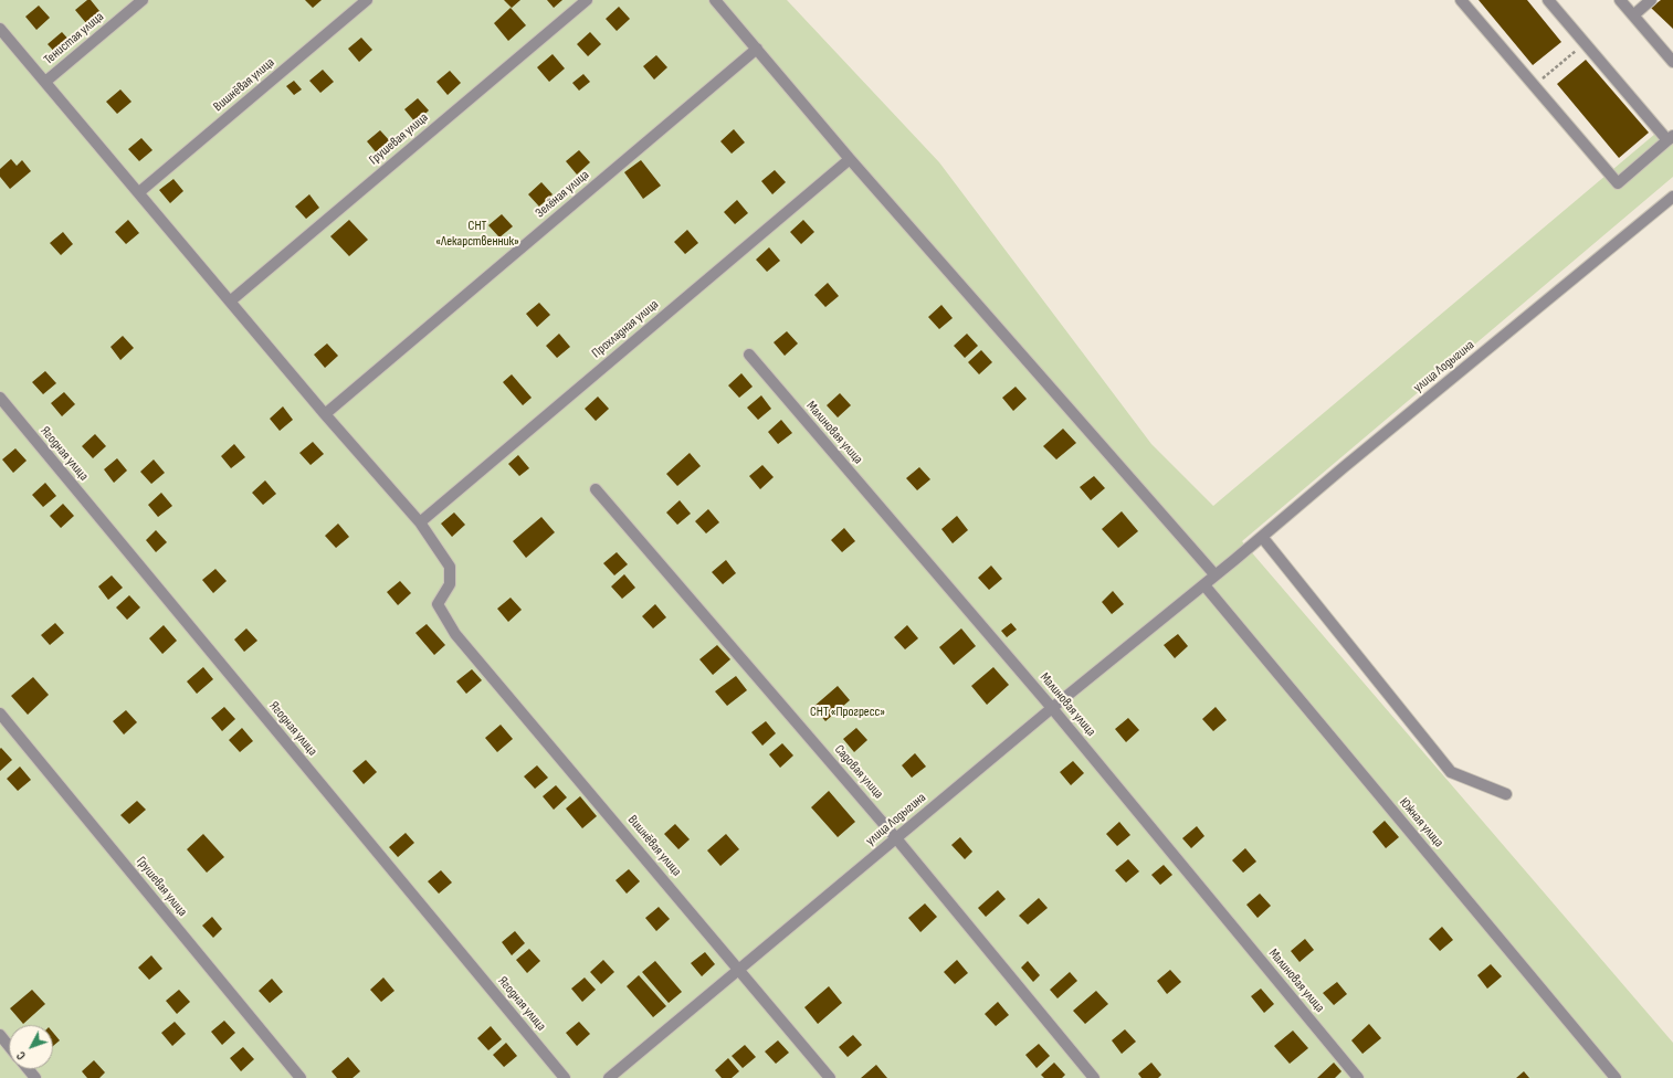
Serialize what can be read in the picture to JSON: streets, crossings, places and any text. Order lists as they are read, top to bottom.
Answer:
{
  "streets": {
    "street": [
      "Тенистая улица",
      "Вишнёвая улица",
      "Грушевая улица",
      "Зелёная улица",
      "Прохладная улица",
      "улица Лодыгина",
      "Малиновая улица",
      "Ягодная улица",
      "Садовая улица",
      "Южная улица"
    ]
  },
  "crossings": [
    ["Вишнёвая улица", "Прохладная улица"],
    ["Вишнёвая улица", "улица Лодыгина"],
    ["улица Лодыгина", "Малиновая улица"],
    ["улица Лодыгина", "Садовая улица"],
    ["улица Лодыгина", "Южная улица"]
  ],
  "parks": ["СНТ «Лекарственник»", "СНТ «Прогресс»"],
  "north": "bottom left"
}
